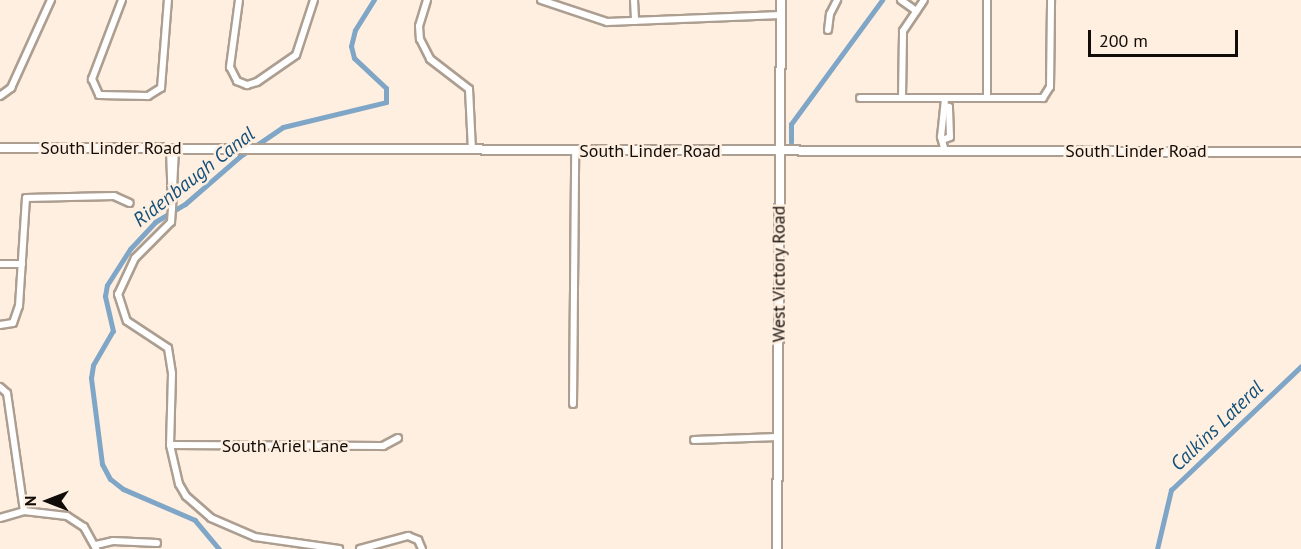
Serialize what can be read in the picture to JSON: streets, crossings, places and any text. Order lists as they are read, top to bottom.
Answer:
{
  "streets": {
    "street": ["South Linder Road", "West Victory Road", "South Ariel Lane"]
  },
  "crossings": [
    ["South Linder Road", "West Victory Road"]
  ],
  "water": ["Ridenbaugh Canal", "Calkins Lateral"],
  "scale_bar": "200 m",
  "north": "left"
}
